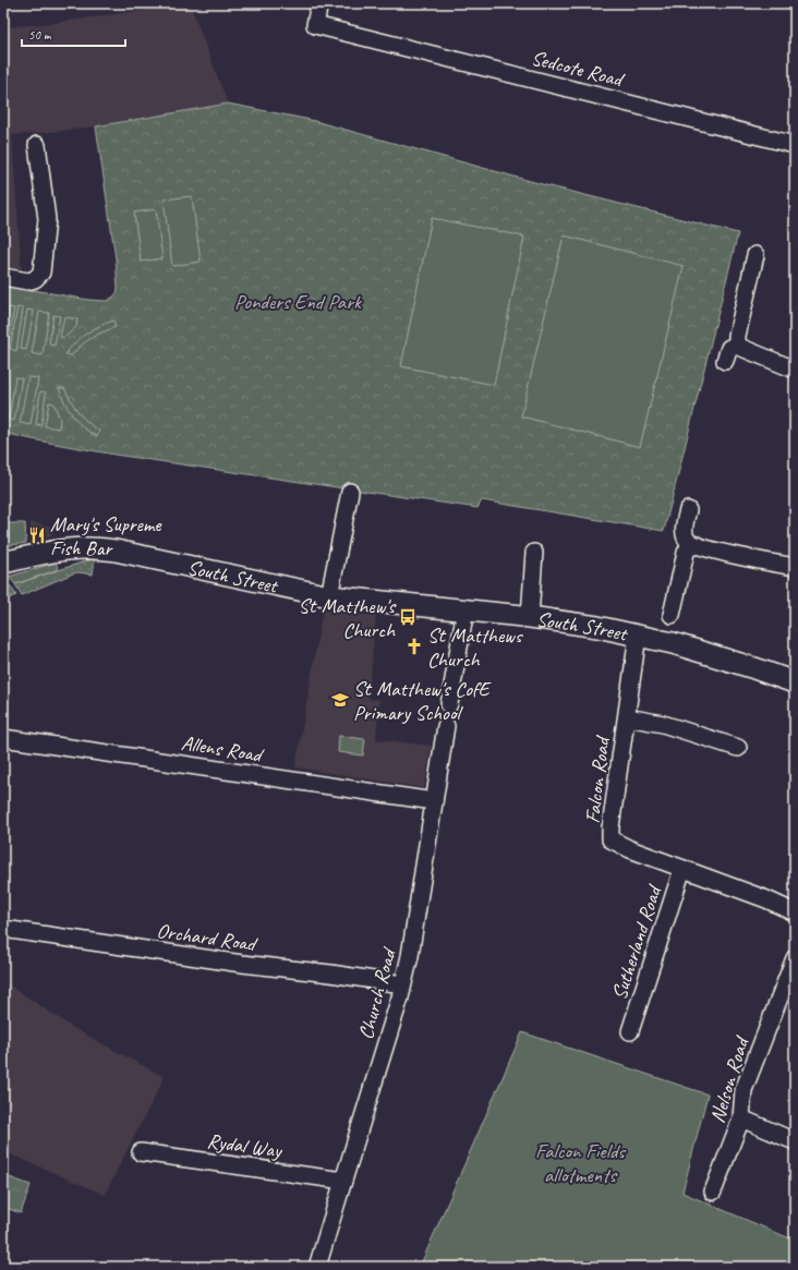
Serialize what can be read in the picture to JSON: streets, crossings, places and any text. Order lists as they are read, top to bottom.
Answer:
{
  "streets": {
    "street": [
      "Sedcote Road",
      "South Street",
      "Allens Road",
      "Falcon Road",
      "Orchard Road",
      "Sutherland Road",
      "Church Road",
      "Nelson Road",
      "Rydal Way"
    ]
  },
  "crossings": [
    ["South Street", "Falcon Road"],
    ["Allens Road", "Church Road"],
    ["Falcon Road", "Sutherland Road"],
    ["Orchard Road", "Church Road"],
    ["Church Road", "Rydal Way"]
  ],
  "parks": ["Ponders End Park", "Falcon Fields allotments"],
  "places": {
    "restaurant": ["Mary's Supreme Fish Bar"],
    "bus stop": ["St Matthew's Church"],
    "church": ["St Matthews Church"],
    "school or university": ["St Matthew's CofE Primary School"]
  },
  "scale_bar": "50 m"
}
